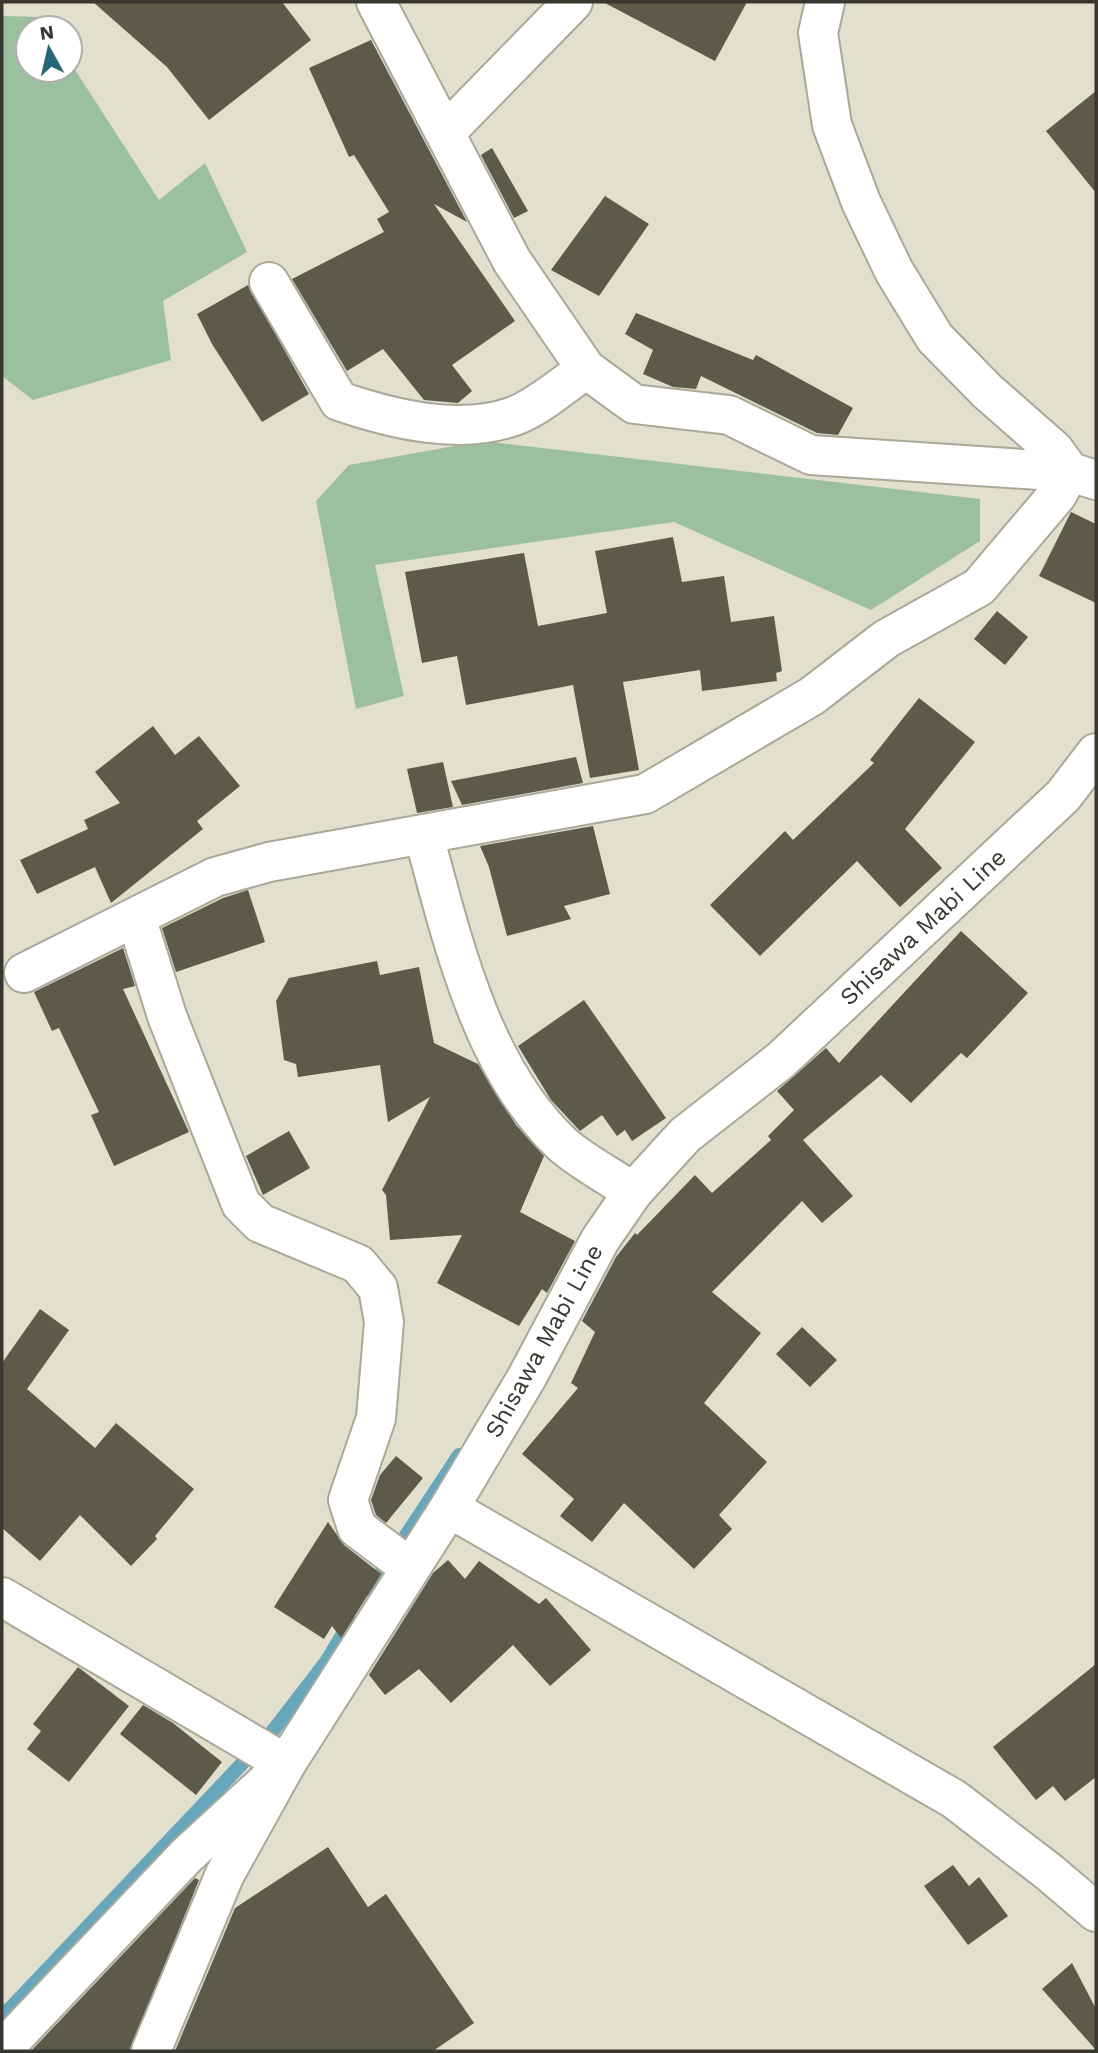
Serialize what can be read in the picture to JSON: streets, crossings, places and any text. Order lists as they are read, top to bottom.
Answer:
{
  "streets": {
    "street": ["Shisawa Mabi Line"]
  },
  "north": "top"
}
